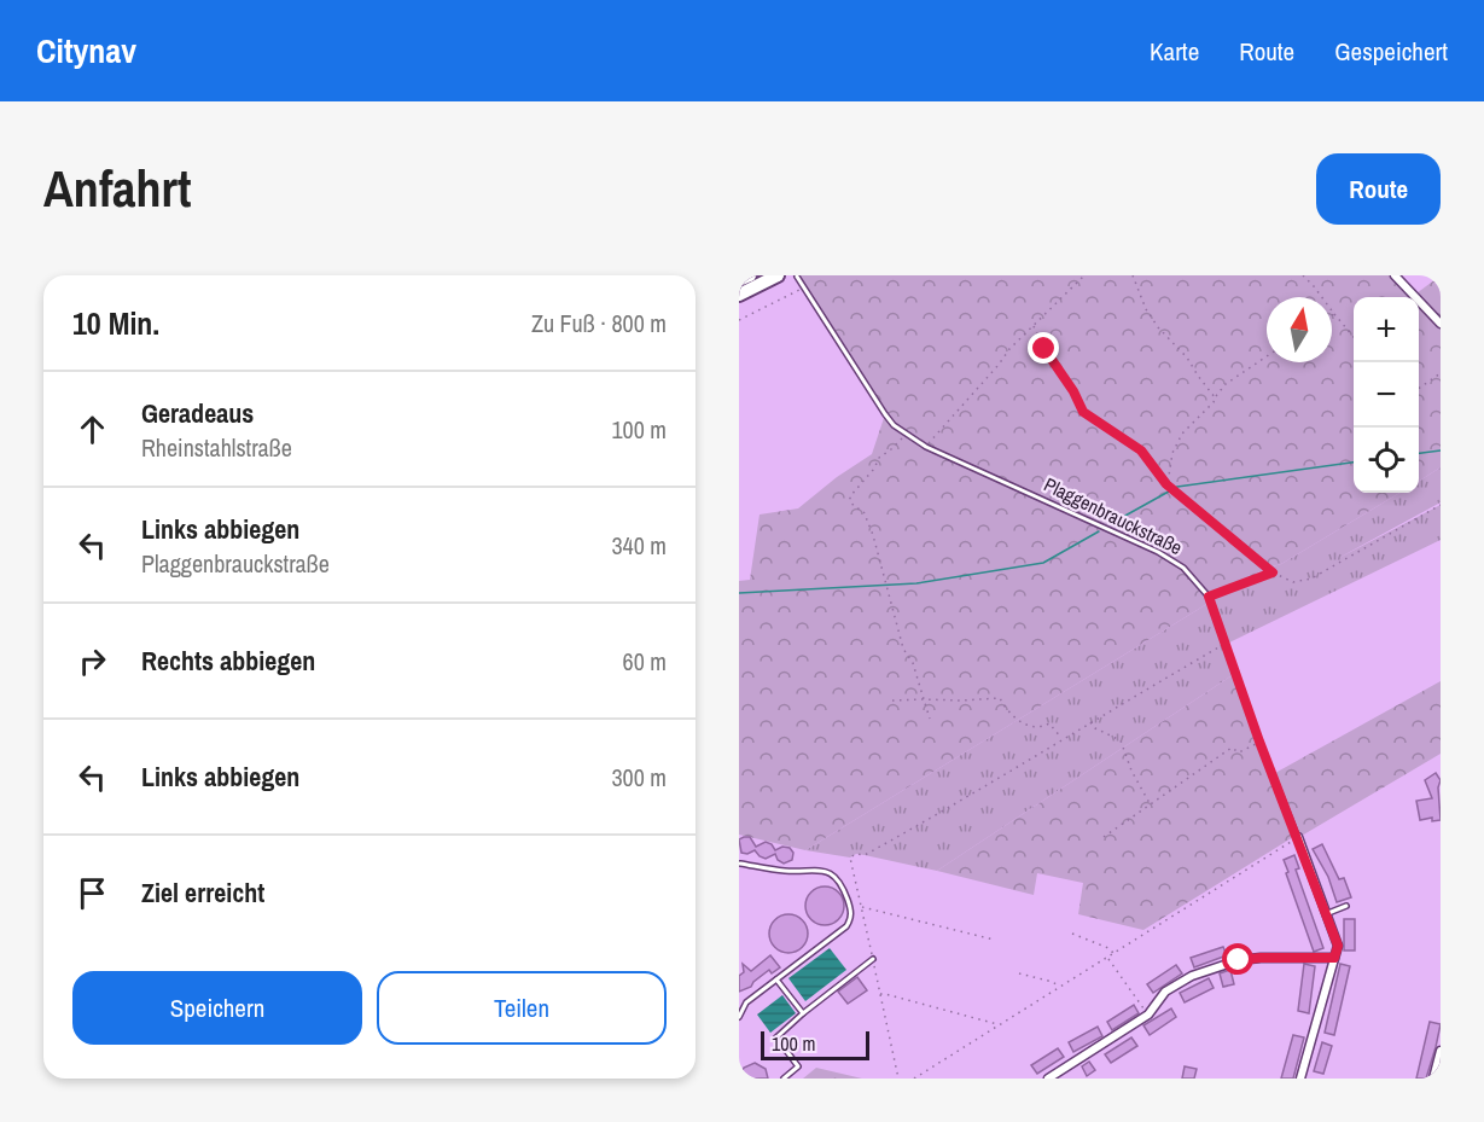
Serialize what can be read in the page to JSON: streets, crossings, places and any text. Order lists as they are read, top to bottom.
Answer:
{
  "streets": {
    "street": ["Plaggenbrauckstraße"]
  },
  "scale_bar": "100 m",
  "north": "top",
  "page": {
    "header": "Citynav",
    "nav": ["Karte", "Route", "Gespeichert"],
    "buttons": [
      "Route",
      ["Speichern", "Teilen"]
    ],
    "title": "Anfahrt",
    "heading": ["10 Min.", "Zu Fuß · 800 m"],
    "map_buttons": ["+", "−"],
    "list": [
      ["Geradeaus", "Rheinstahlstraße", "100 m"],
      ["Links abbiegen", "Plaggenbrauckstraße", "340 m"],
      ["Rechts abbiegen", "60 m"],
      ["Links abbiegen", "300 m"],
      "Ziel erreicht"
    ],
    "scale": "100 m"
  }
}
